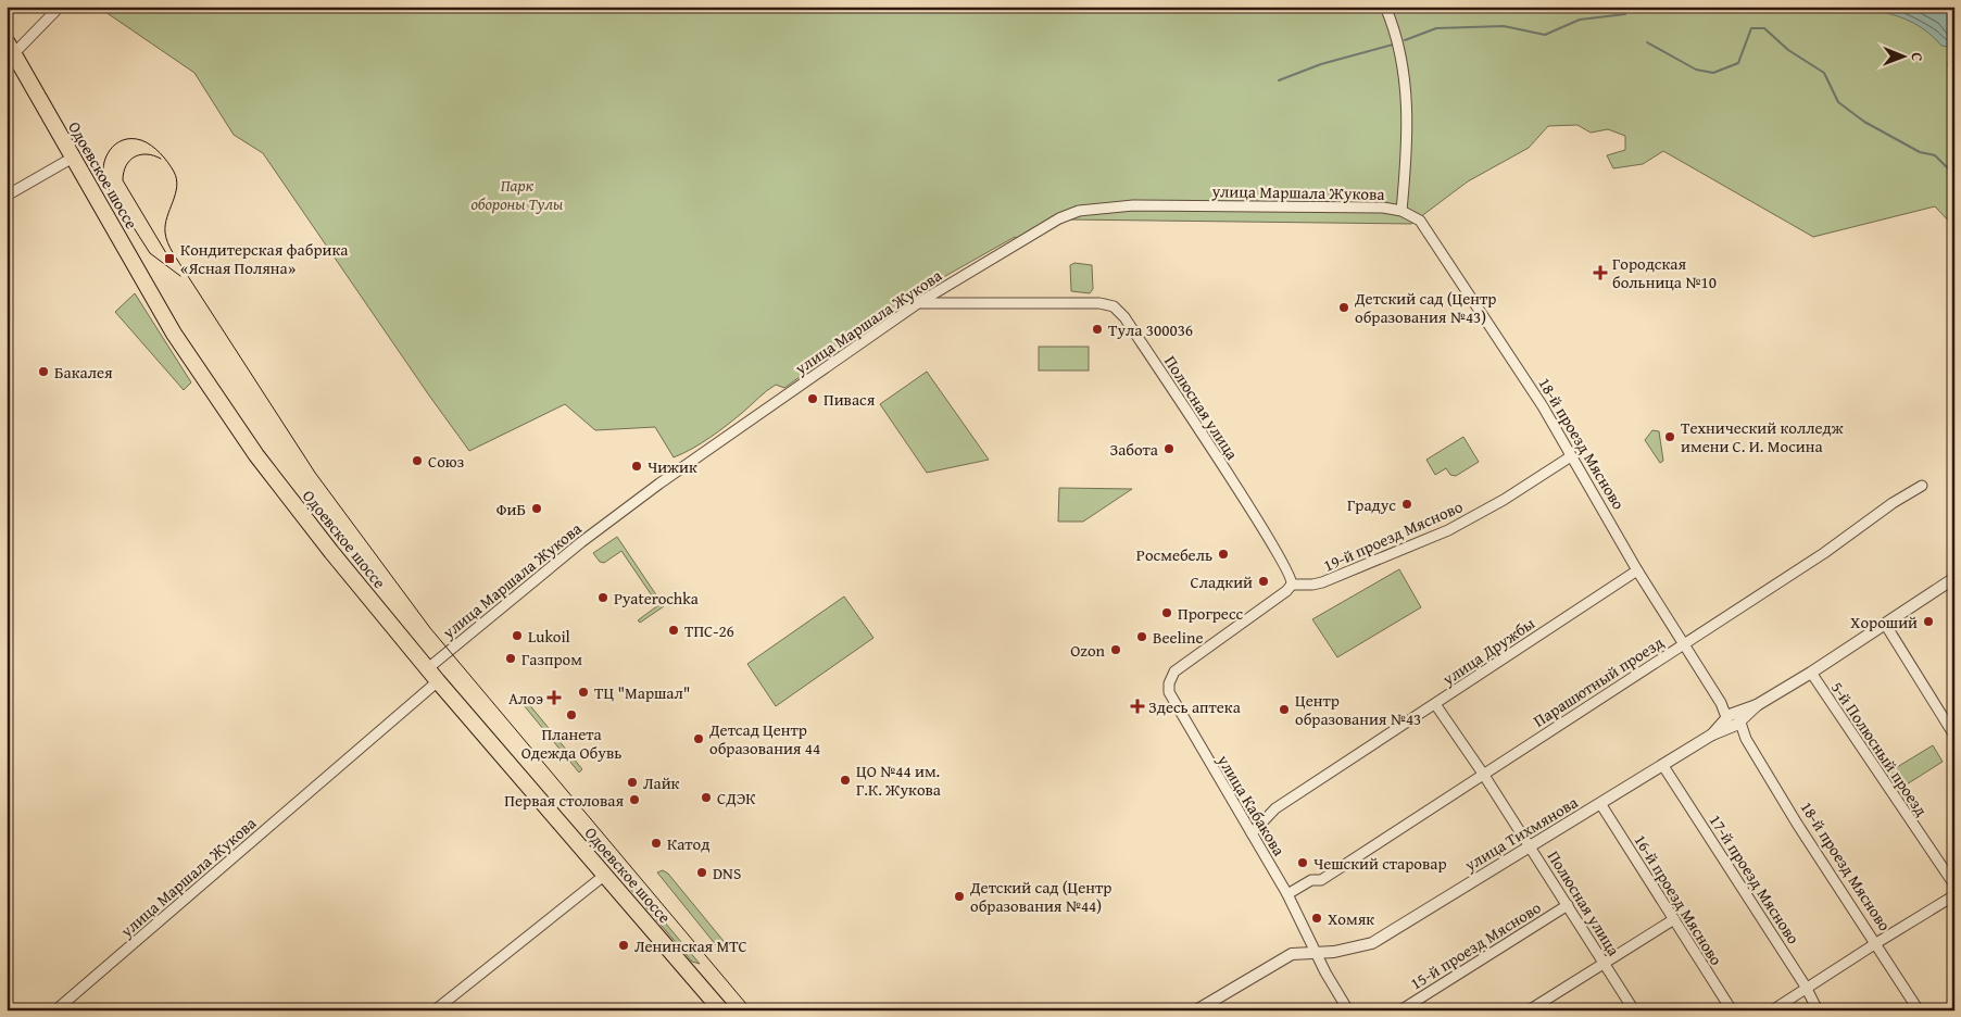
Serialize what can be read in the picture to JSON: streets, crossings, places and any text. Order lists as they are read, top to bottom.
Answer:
{
  "streets": {
    "main road": ["Одоевское шоссе"],
    "street": [
      "улица Маршала Жукова",
      "Полюсная улица",
      "18-й проезд Мясново",
      "19-й проезд Мясново",
      "улица Дружбы",
      "Парашютный проезд",
      "5-й Полюсный проезд",
      "улица Кабакова",
      "улица Тихмянова",
      "17-й проезд Мясново",
      "16-й проезд Мясново",
      "15-й проезд Мясново"
    ]
  },
  "crossings": [
    ["Одоевское шоссе", "улица Маршала Жукова"],
    ["улица Маршала Жукова", "Полюсная улица"],
    ["улица Маршала Жукова", "18-й проезд Мясново"],
    ["Полюсная улица", "19-й проезд Мясново"],
    ["Полюсная улица", "улица Дружбы"],
    ["Полюсная улица", "Парашютный проезд"],
    ["Полюсная улица", "улица Кабакова"],
    ["Полюсная улица", "улица Тихмянова"],
    ["Полюсная улица", "15-й проезд Мясново"],
    ["18-й проезд Мясново", "19-й проезд Мясново"],
    ["18-й проезд Мясново", "улица Дружбы"],
    ["18-й проезд Мясново", "Парашютный проезд"],
    ["18-й проезд Мясново", "улица Тихмянова"],
    ["19-й проезд Мясново", "улица Кабакова"],
    ["улица Дружбы", "улица Кабакова"],
    ["Парашютный проезд", "улица Кабакова"],
    ["улица Кабакова", "улица Тихмянова"],
    ["улица Тихмянова", "17-й проезд Мясново"],
    ["улица Тихмянова", "16-й проезд Мясново"]
  ],
  "parks": ["Парк обороны Тулы"],
  "places": {
    "transit": ["Кондитерская фабрика «Ясная Поляна»"],
    "health": ["Городская больница №10", "Алоэ", "Здесь аптека"],
    "other": [
      "Детский сад (Центр образования №43)",
      "Тула 300036",
      "Бакалея",
      "Пивася",
      "Технический колледж имени С. И. Мосина",
      "Забота",
      "Союз",
      "Чижик",
      "Градус",
      "ФиБ",
      "Росмебель",
      "Сладкий",
      "Pyaterochka",
      "Прогресс",
      "Хороший",
      "ТПС-26",
      "Lukoil",
      "Beeline",
      "Ozon",
      "Газпром",
      "ТЦ \"Маршал\"",
      "Центр образования №43",
      "Планета Одежда Обувь",
      "Детсад Центр образования 44",
      "ЦО №44 им. Г.К. Жукова",
      "Лайк",
      "СДЭК",
      "Первая столовая",
      "Катод",
      "Чешский старовар",
      "DNS",
      "Детский сад (Центр образования №44)",
      "Хомяк",
      "Ленинская МТС"
    ]
  },
  "north": "right"
}
